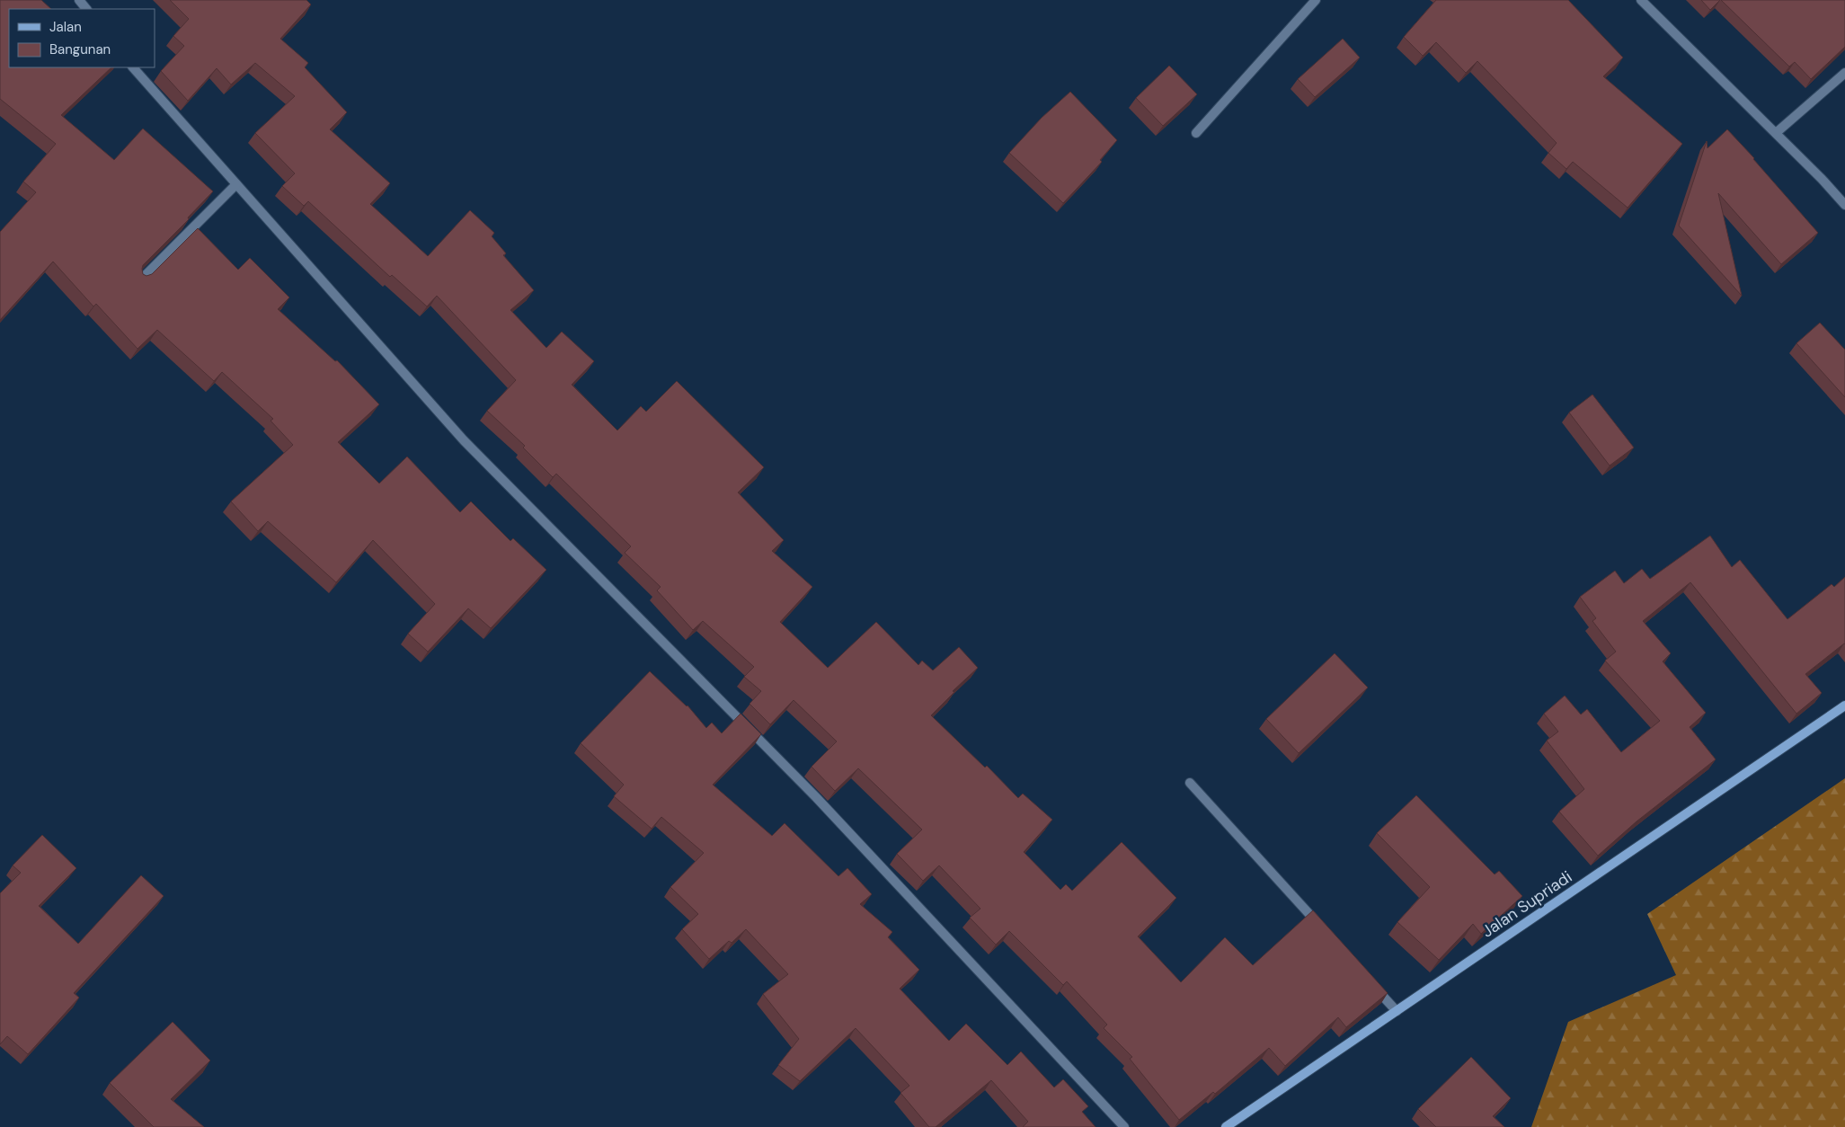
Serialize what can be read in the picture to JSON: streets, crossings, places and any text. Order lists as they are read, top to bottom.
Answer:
{
  "streets": {
    "main road": ["Jalan Supriadi"]
  },
  "legend": ["Jalan", "Bangunan"]
}
